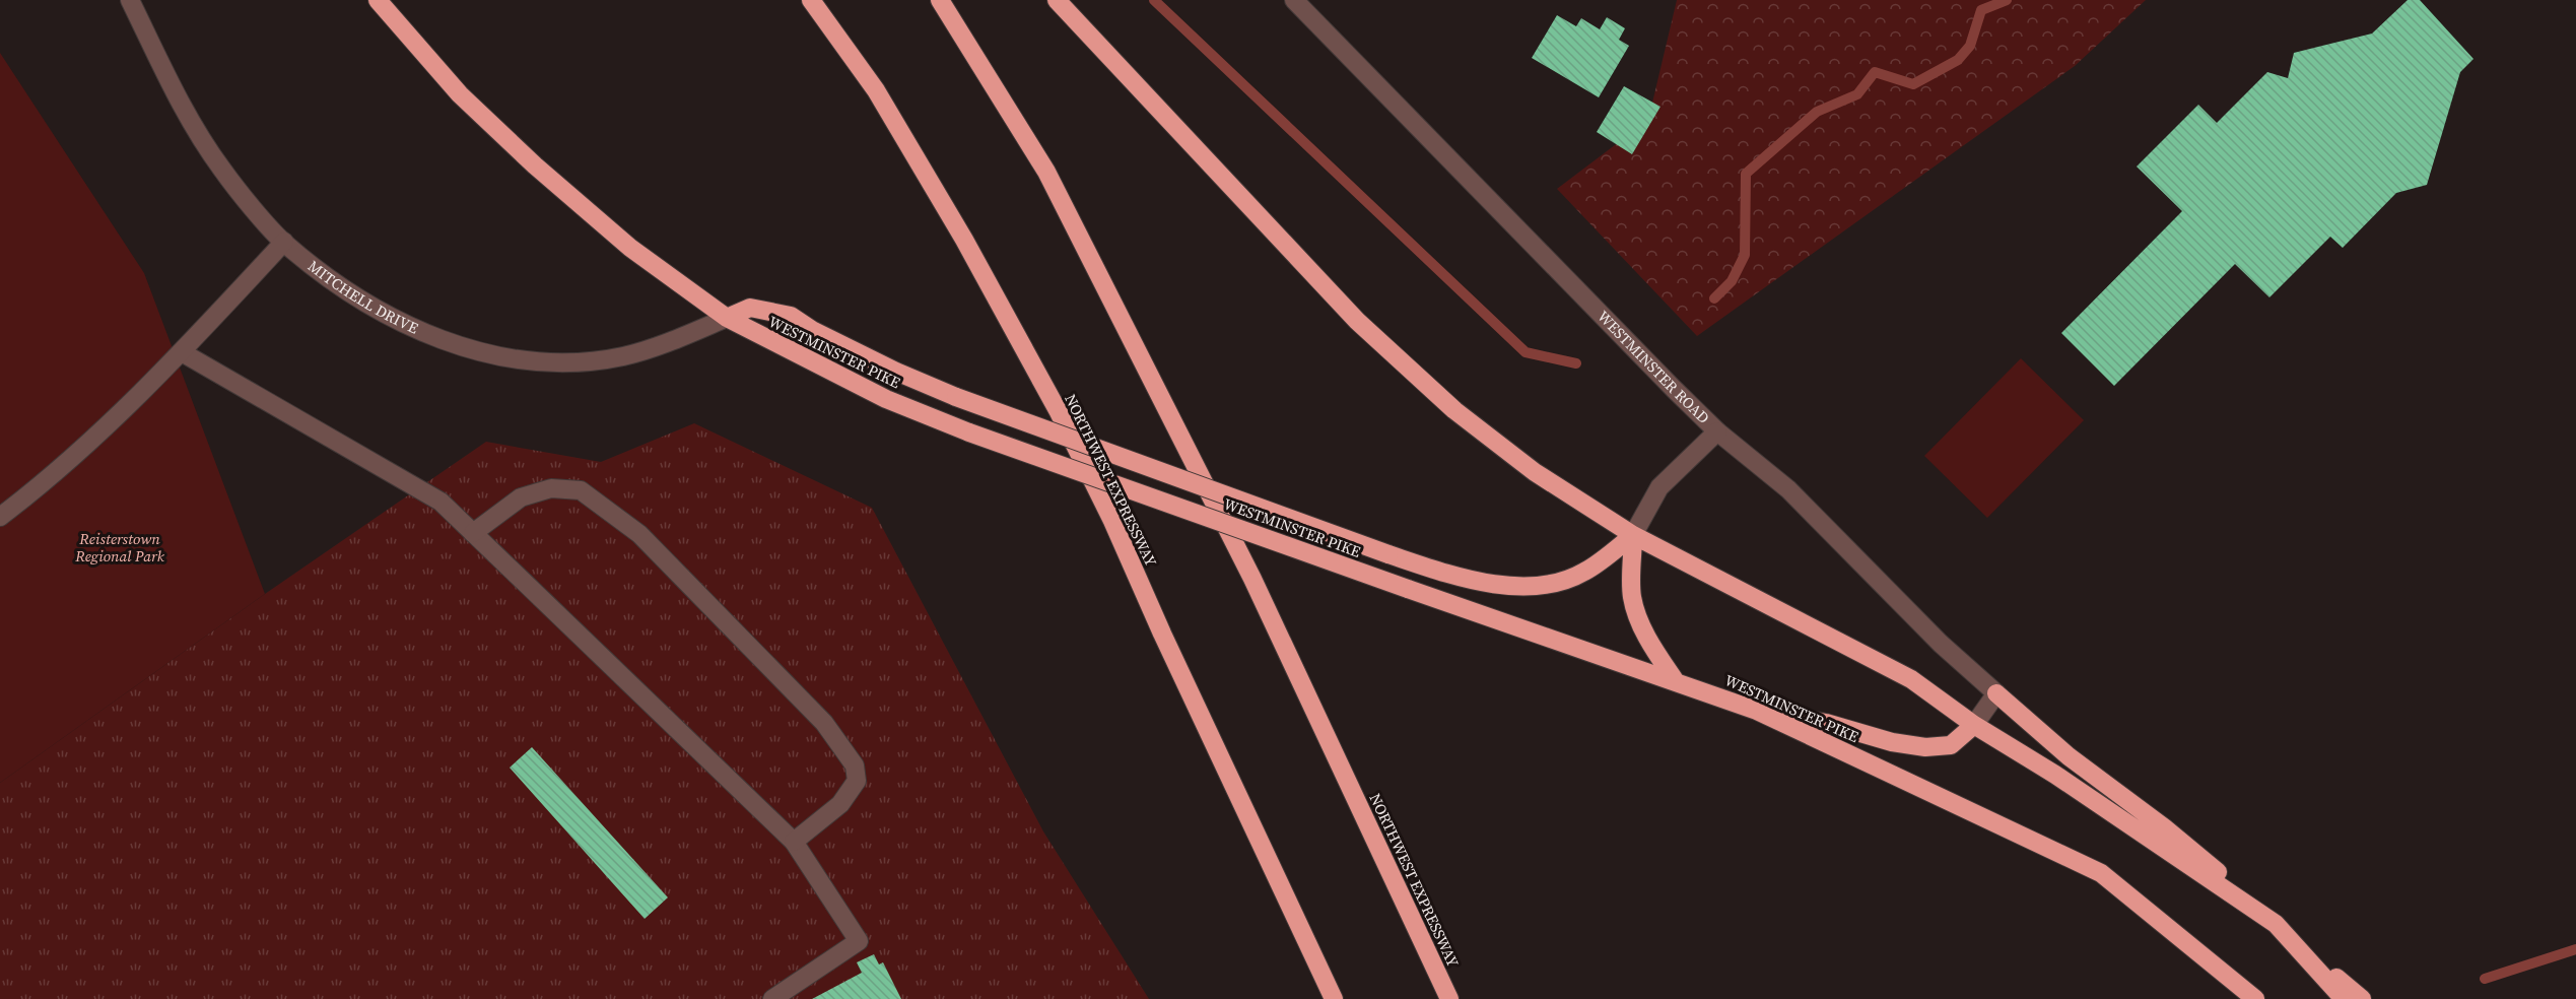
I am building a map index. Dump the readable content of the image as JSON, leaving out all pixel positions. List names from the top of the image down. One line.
{"streets":{"highway":["WESTMINSTER PIKE","NORTHWEST EXPRESSWAY"],"street":["MITCHELL DRIVE","WESTMINSTER ROAD"]},"crossings":[["MITCHELL DRIVE","WESTMINSTER PIKE"]],"parks":["Reisterstown Regional Park"]}
